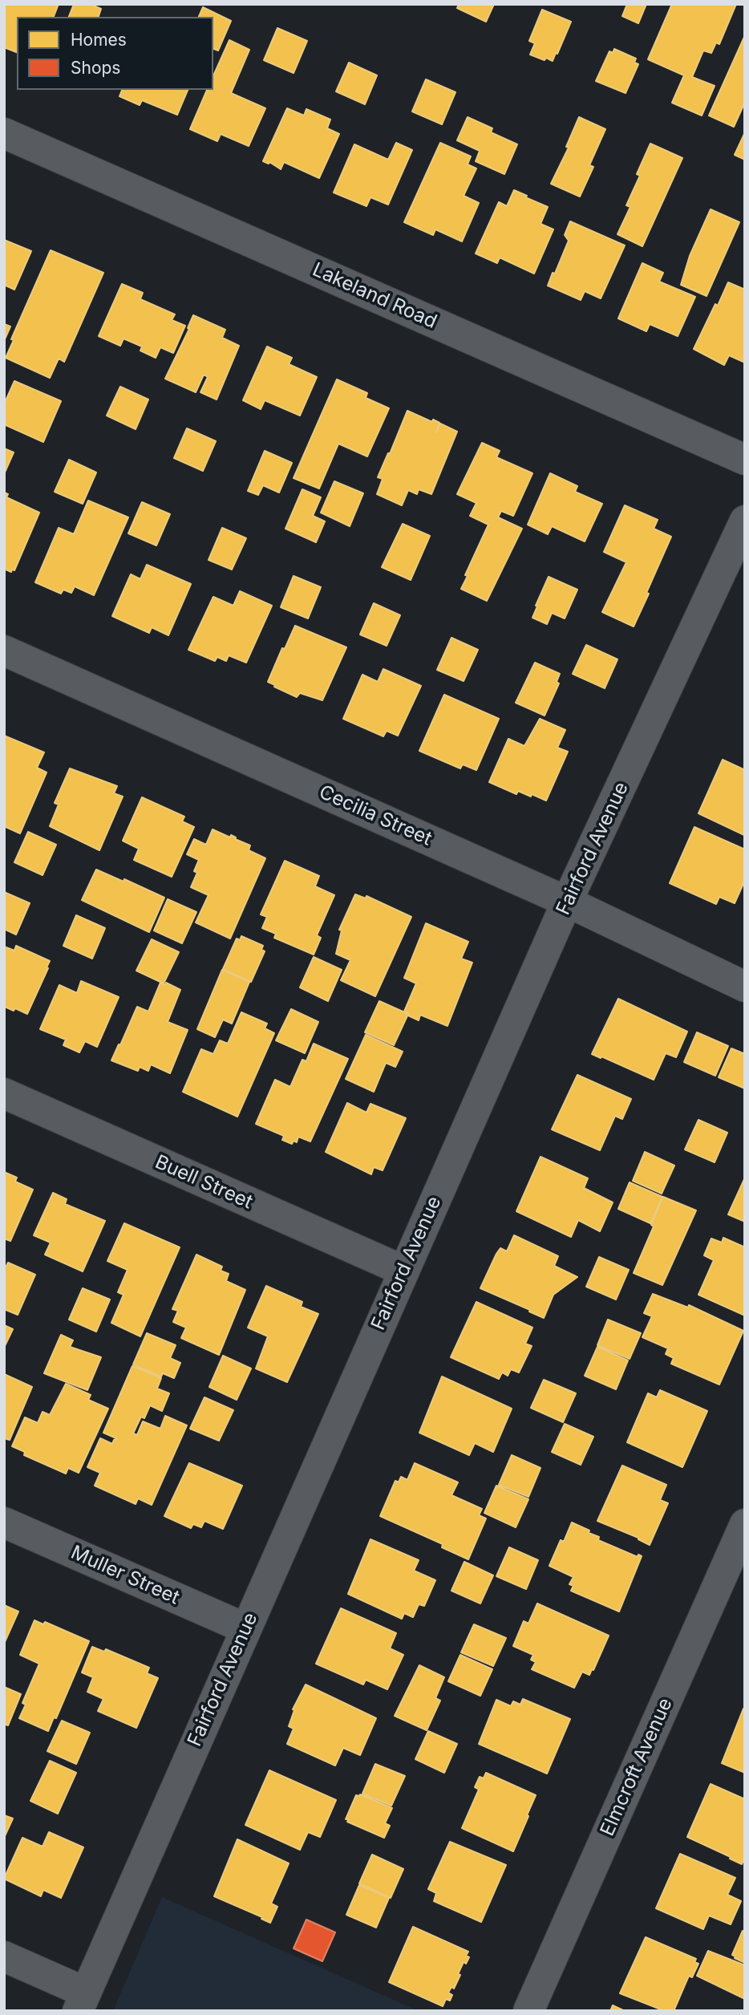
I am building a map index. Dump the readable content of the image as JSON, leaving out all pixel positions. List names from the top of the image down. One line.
{"streets":{"street":["Lakeland Road","Cecilia Street","Fairford Avenue","Buell Street","Muller Street","Elmcroft Avenue"]},"crossings":[["Cecilia Street","Fairford Avenue"],["Fairford Avenue","Buell Street"],["Fairford Avenue","Muller Street"]],"legend":["Homes","Shops"]}
